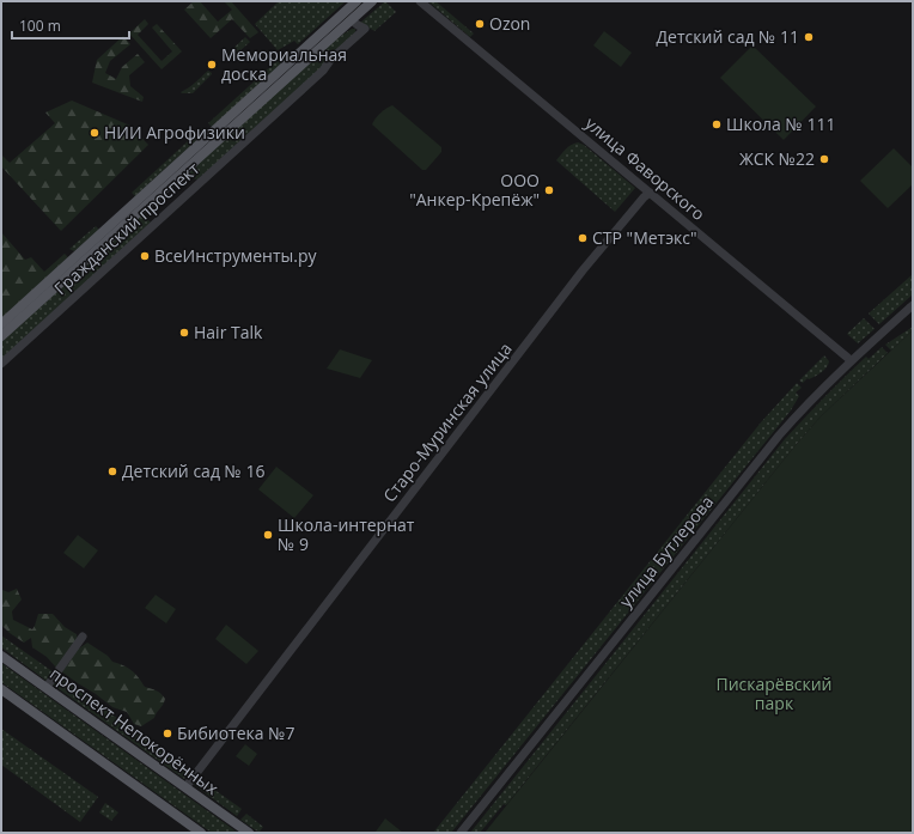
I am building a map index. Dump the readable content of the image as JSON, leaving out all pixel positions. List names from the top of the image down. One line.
{"streets":{"main road":["Гражданский проспект","проспект Непокорённых"],"street":["улица Фаворского","Старо-Муринская улица","улица Бутлерова"]},"crossings":[["улица Фаворского","Старо-Муринская улица"],["улица Фаворского","улица Бутлерова"],["Старо-Муринская улица","проспект Непокорённых"]],"parks":["Пискарёвский парк"],"places":["Ozon","Детский сад № 11","Мемориальная доска","Школа № 111","НИИ Агрофизики","ЖСК №22","ООО \"Анкер-Крепёж\"","СТР \"Метэкс\"","ВсеИнструменты.ру","Hair Talk","Детский сад № 16","Школа-интернат № 9","Бибиотека №7"],"scale_bar":"100 m"}
